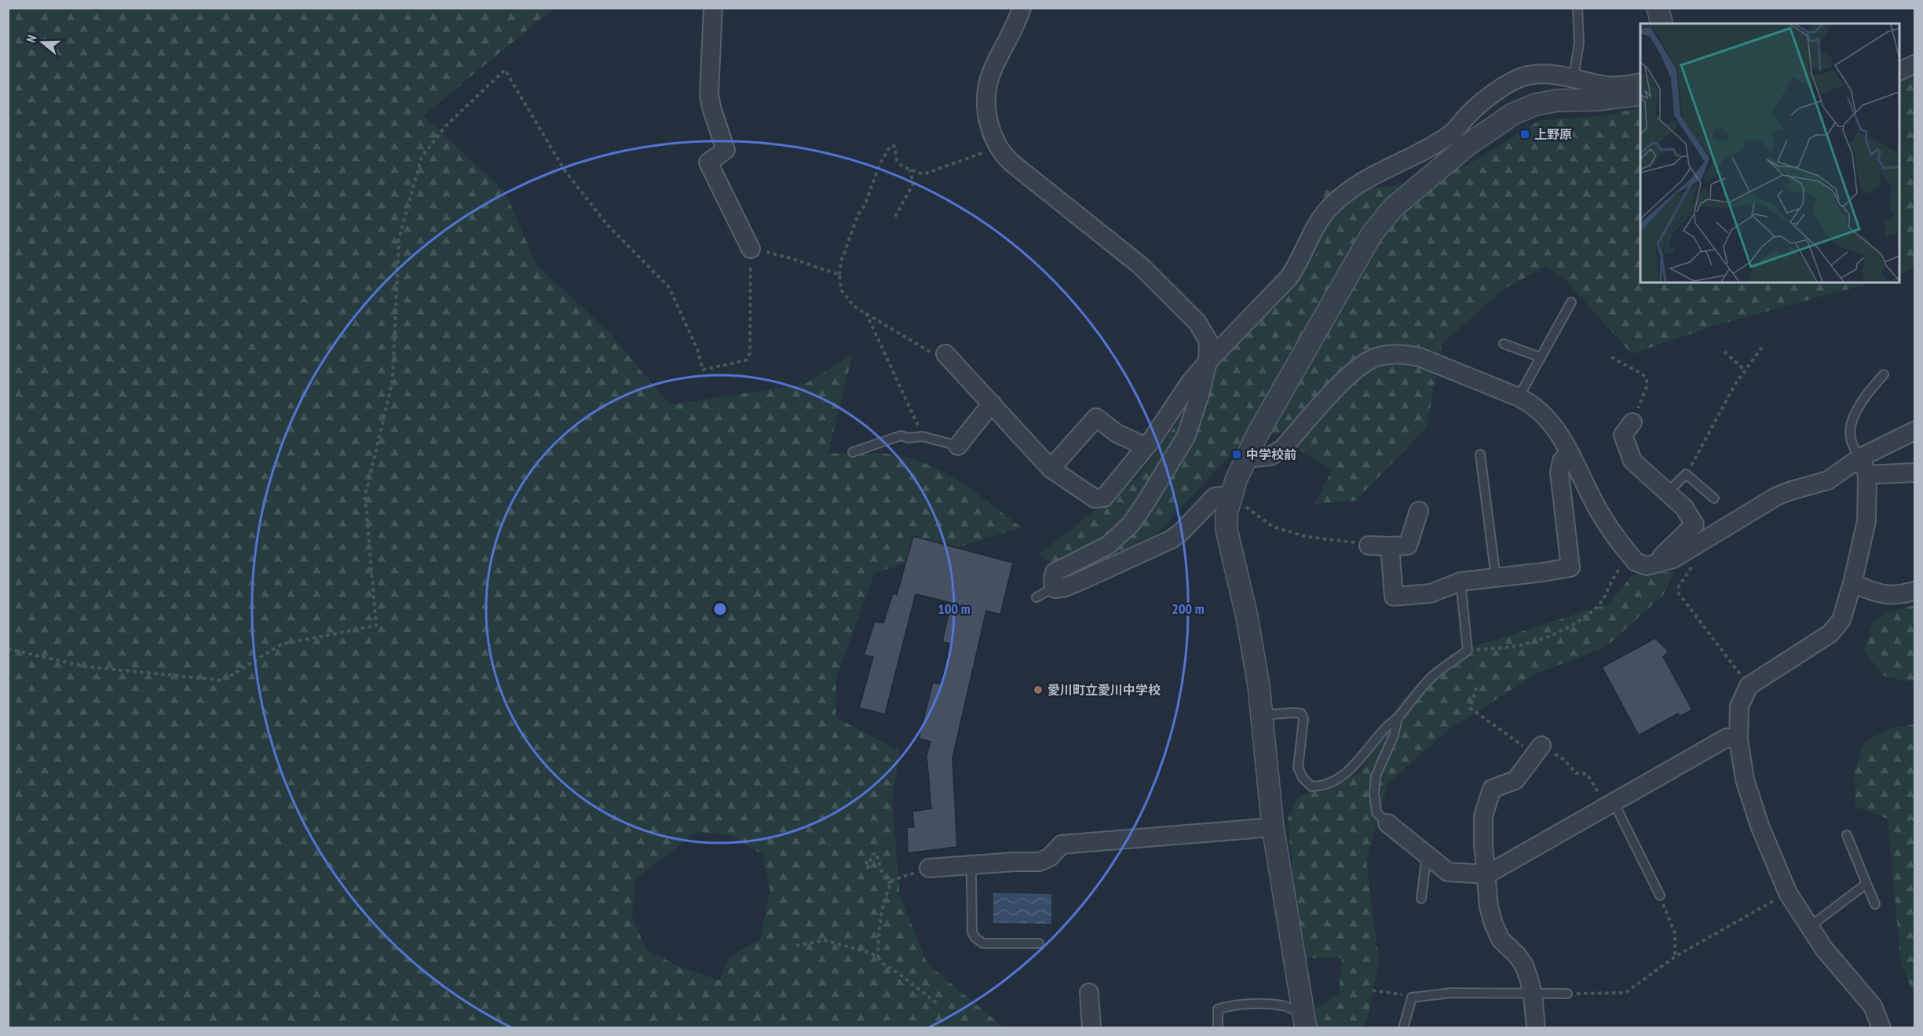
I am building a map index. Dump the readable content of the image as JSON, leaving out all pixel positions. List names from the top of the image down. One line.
{"places":{"transit":["上野原","中学校前"],"other":["愛川町立愛川中学校"]},"north":"left","rings":["100 m","200 m"]}
